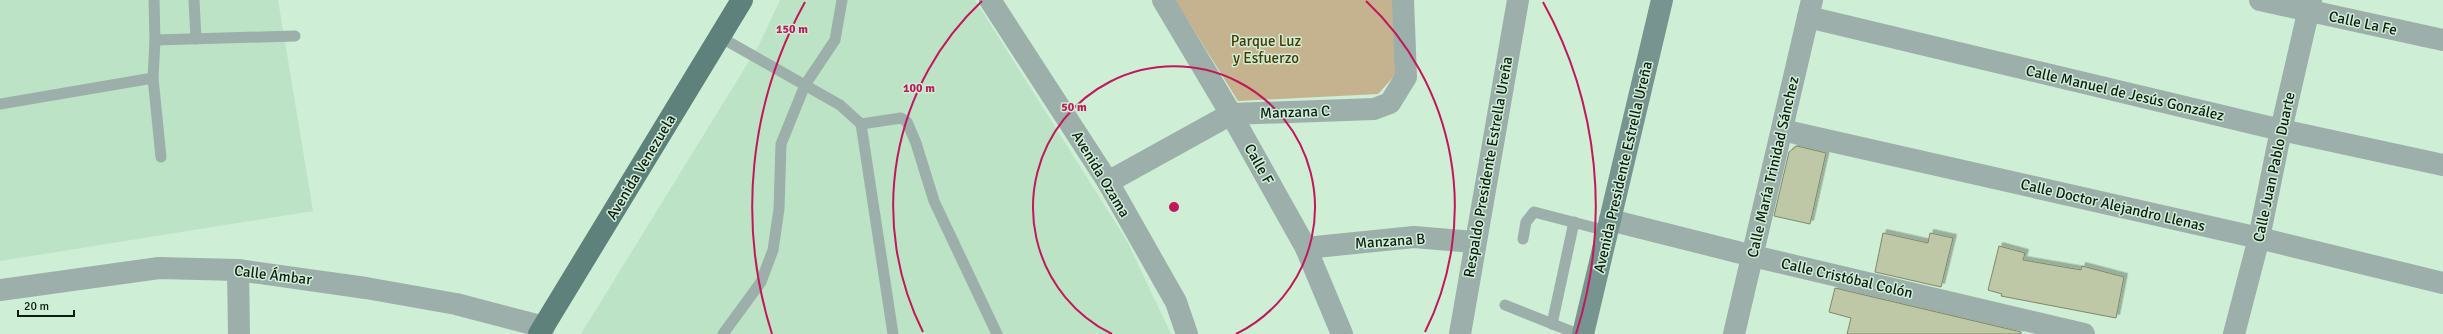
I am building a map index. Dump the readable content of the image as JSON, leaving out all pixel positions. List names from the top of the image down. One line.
{"streets":{"main road":["Avenida Venezuela","Avenida Presidente Estrella Ureña"],"street":["Calle La Fe","Calle Manuel de Jesús González","Manzana C","Calle F","Respaldo Presidente Estrella Ureña","Calle María Trinidad Sánchez","Calle Juan Pablo Duarte","Avenida Ozama","Calle Doctor Alejandro Llenas","Manzana B","Calle Ámbar","Calle Cristóbal Colón"]},"crossings":[["Calle La Fe","Calle Juan Pablo Duarte"],["Calle Manuel de Jesús González","Calle María Trinidad Sánchez"],["Calle Manuel de Jesús González","Calle Juan Pablo Duarte"],["Manzana C","Calle F"],["Manzana C","Avenida Ozama"],["Calle F","Manzana B"],["Avenida Venezuela","Calle Ámbar"],["Respaldo Presidente Estrella Ureña","Manzana B"],["Avenida Presidente Estrella Ureña","Calle Cristóbal Colón"],["Calle María Trinidad Sánchez","Calle Doctor Alejandro Llenas"],["Calle María Trinidad Sánchez","Calle Cristóbal Colón"],["Calle Juan Pablo Duarte","Calle Doctor Alejandro Llenas"]],"parks":["Parque Luz y Esfuerzo"],"scale_bar":"20 m","rings":["150 m","100 m","50 m"]}
